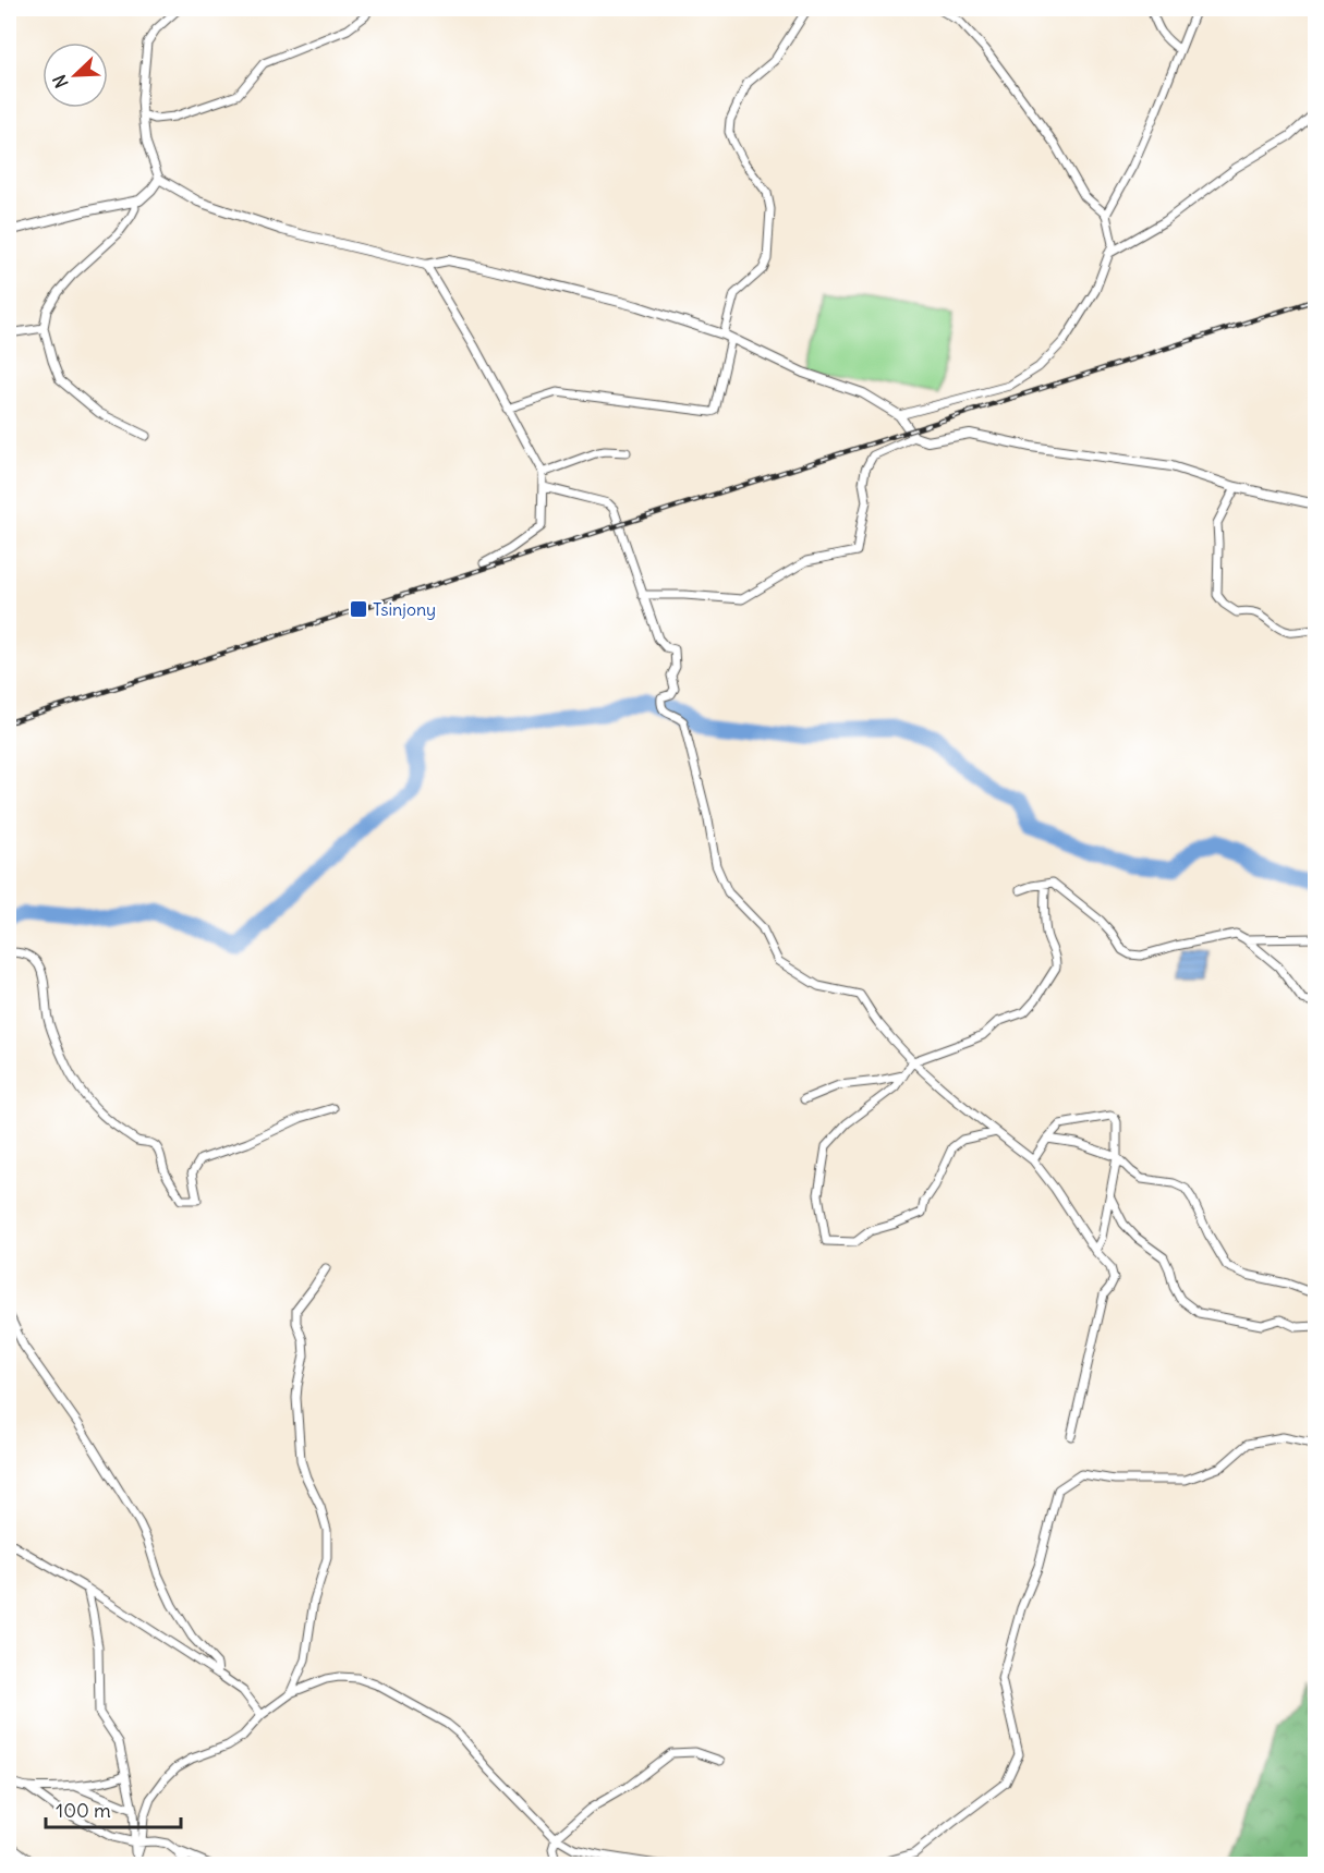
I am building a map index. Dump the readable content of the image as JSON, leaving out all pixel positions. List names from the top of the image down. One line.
{"places":{"transit":["Tsinjony"]},"scale_bar":"100 m","north":"bottom left"}
